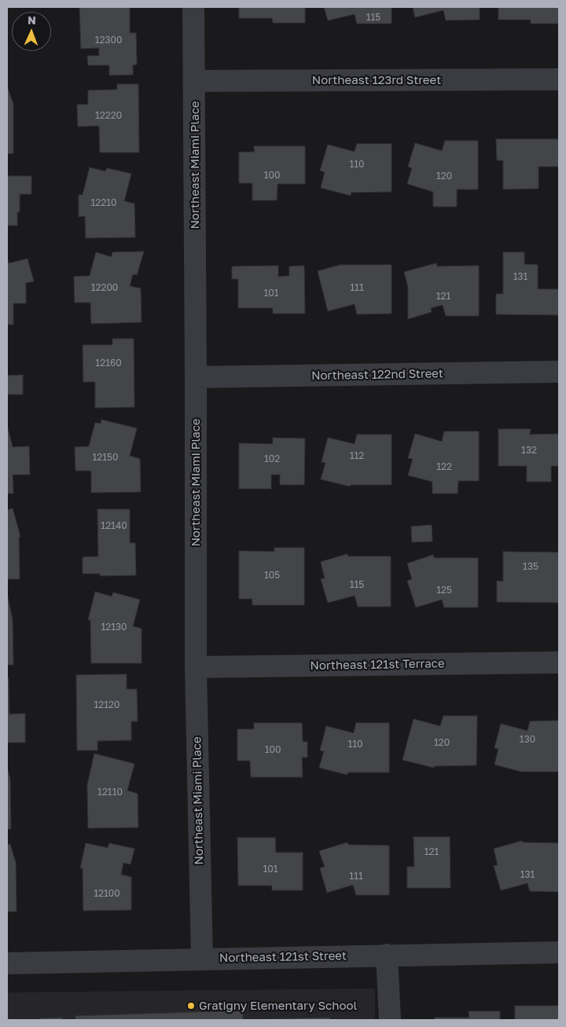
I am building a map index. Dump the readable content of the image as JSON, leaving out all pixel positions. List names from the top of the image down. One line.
{"streets":{"street":["Northeast 123rd Street","Northeast Miami Place","Northeast 122nd Street","Northeast 121st Terrace","Northeast 121st Street"]},"crossings":[["Northeast 123rd Street","Northeast Miami Place"],["Northeast Miami Place","Northeast 122nd Street"],["Northeast Miami Place","Northeast 121st Terrace"],["Northeast Miami Place","Northeast 121st Street"]],"places":["Gratigny Elementary School"],"house_numbers":["115","12300","12220","110","100","120","12210","131","12200","111","101","121","12160","132","112","12150","102","122","12140","135","105","115","125","12130","12120","130","120","110","100","12110","121","101","131","111","12100"],"north":"top"}
